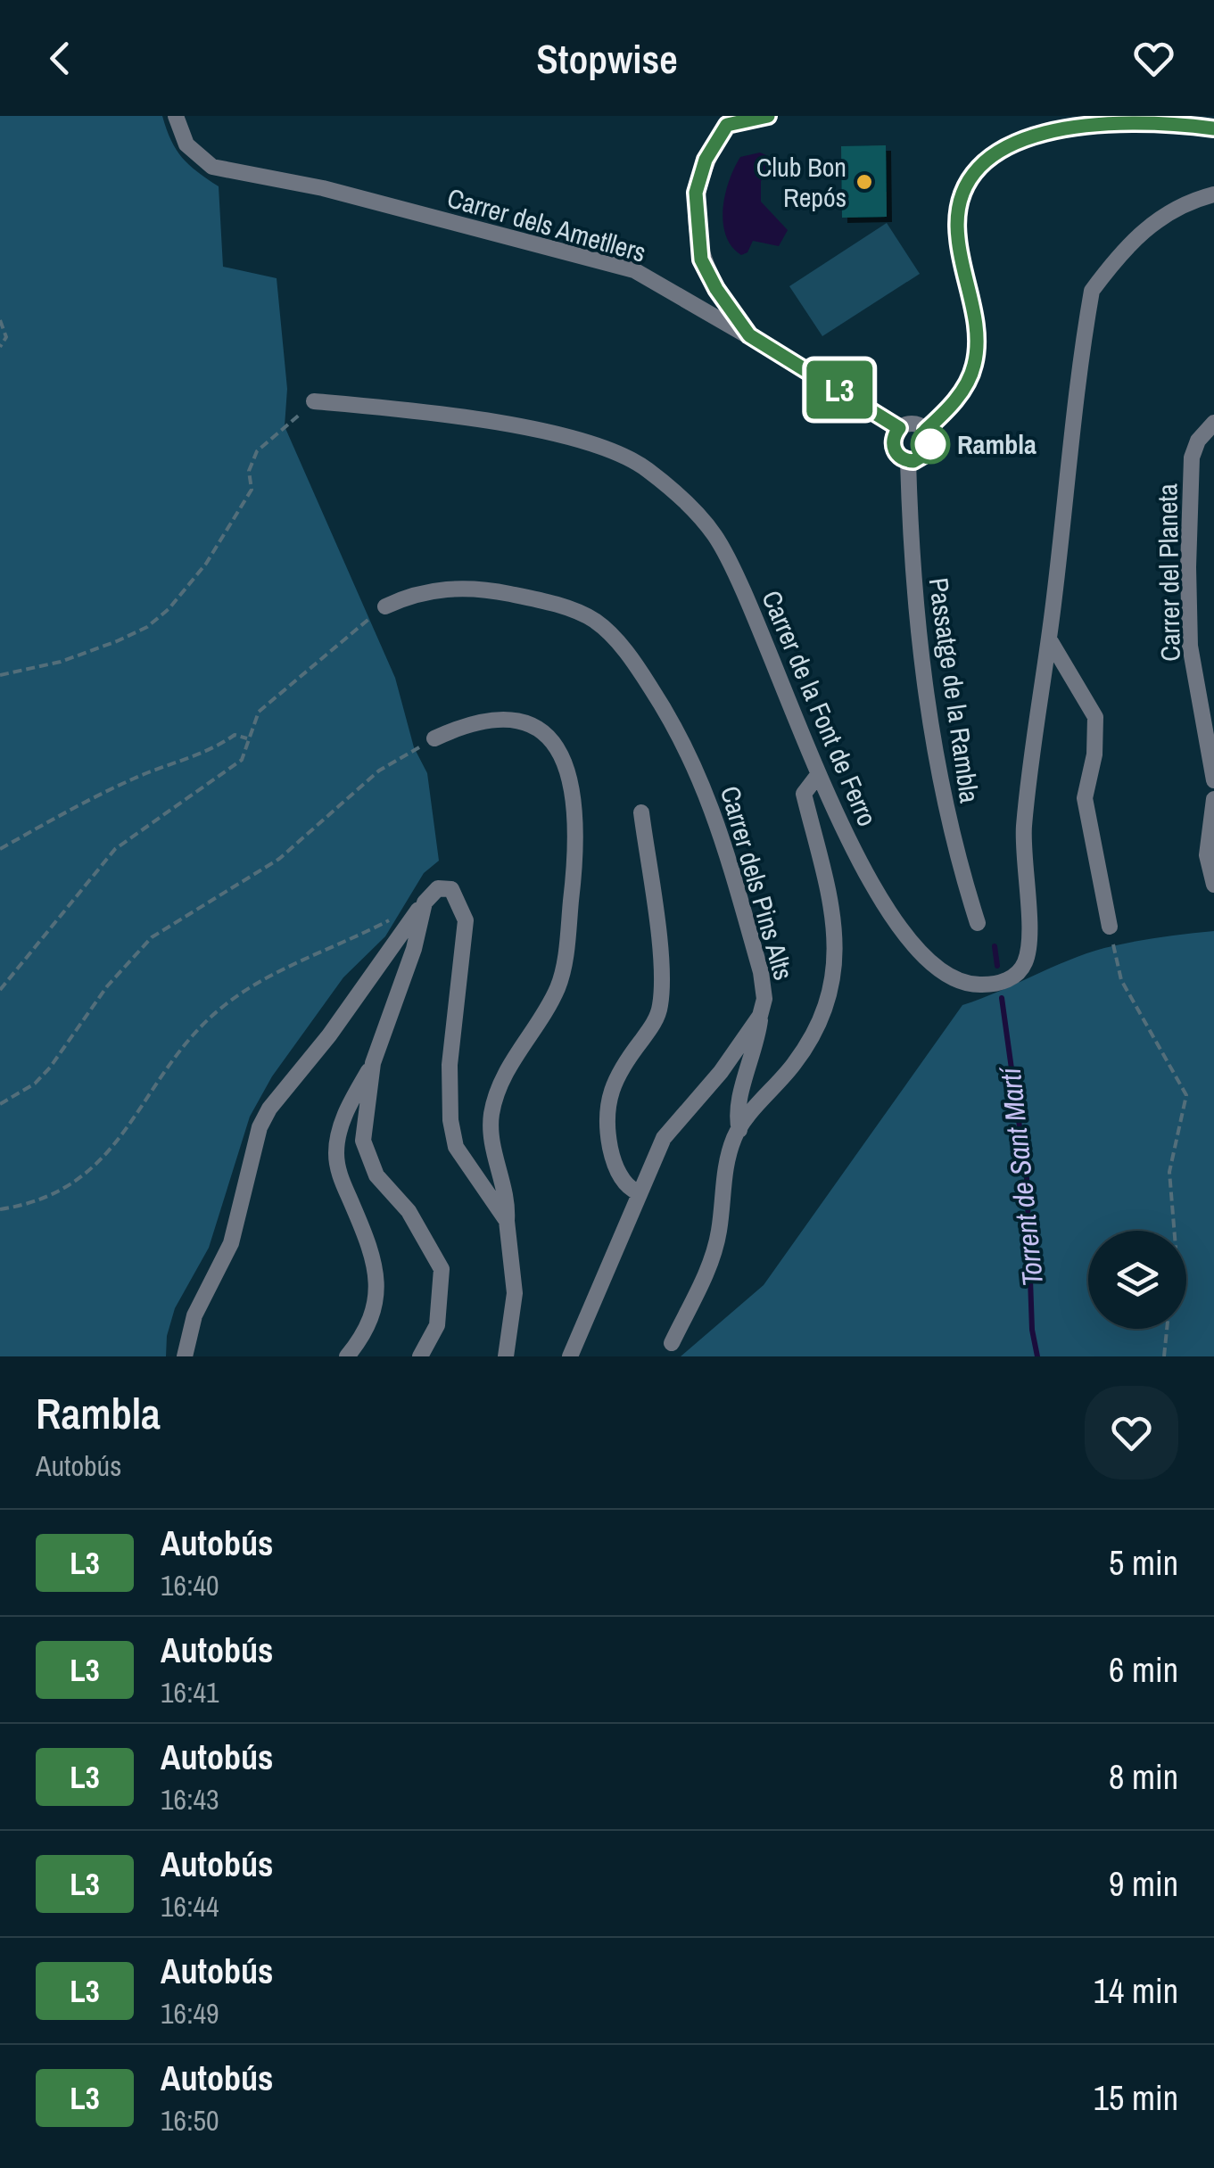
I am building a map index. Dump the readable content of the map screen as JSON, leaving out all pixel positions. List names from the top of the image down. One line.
{"streets":{"street":["Carrer dels Ametllers","Carrer del Planeta","Passatge de la Rambla","Carrer de la Font de Ferro","Carrer dels Pins Alts"]},"crossings":[["Carrer dels Ametllers","Passatge de la Rambla"]],"water":["Torrent de Sant Martí"],"places":["Club Bon Repós","Rambla"],"lines":["bus line L3"],"page":{"header":"Stopwise","on_map":"L3","heading":["Rambla","Autobús"],"list":[{"mark":"L3","name":"Autobús","note":"16:40","value":"5 min"},{"mark":"L3","name":"Autobús","note":"16:41","value":"6 min"},{"mark":"L3","name":"Autobús","note":"16:43","value":"8 min"},{"mark":"L3","name":"Autobús","note":"16:44","value":"9 min"},{"mark":"L3","name":"Autobús","note":"16:49","value":"14 min"},{"mark":"L3","name":"Autobús","note":"16:50","value":"15 min"}]}}
